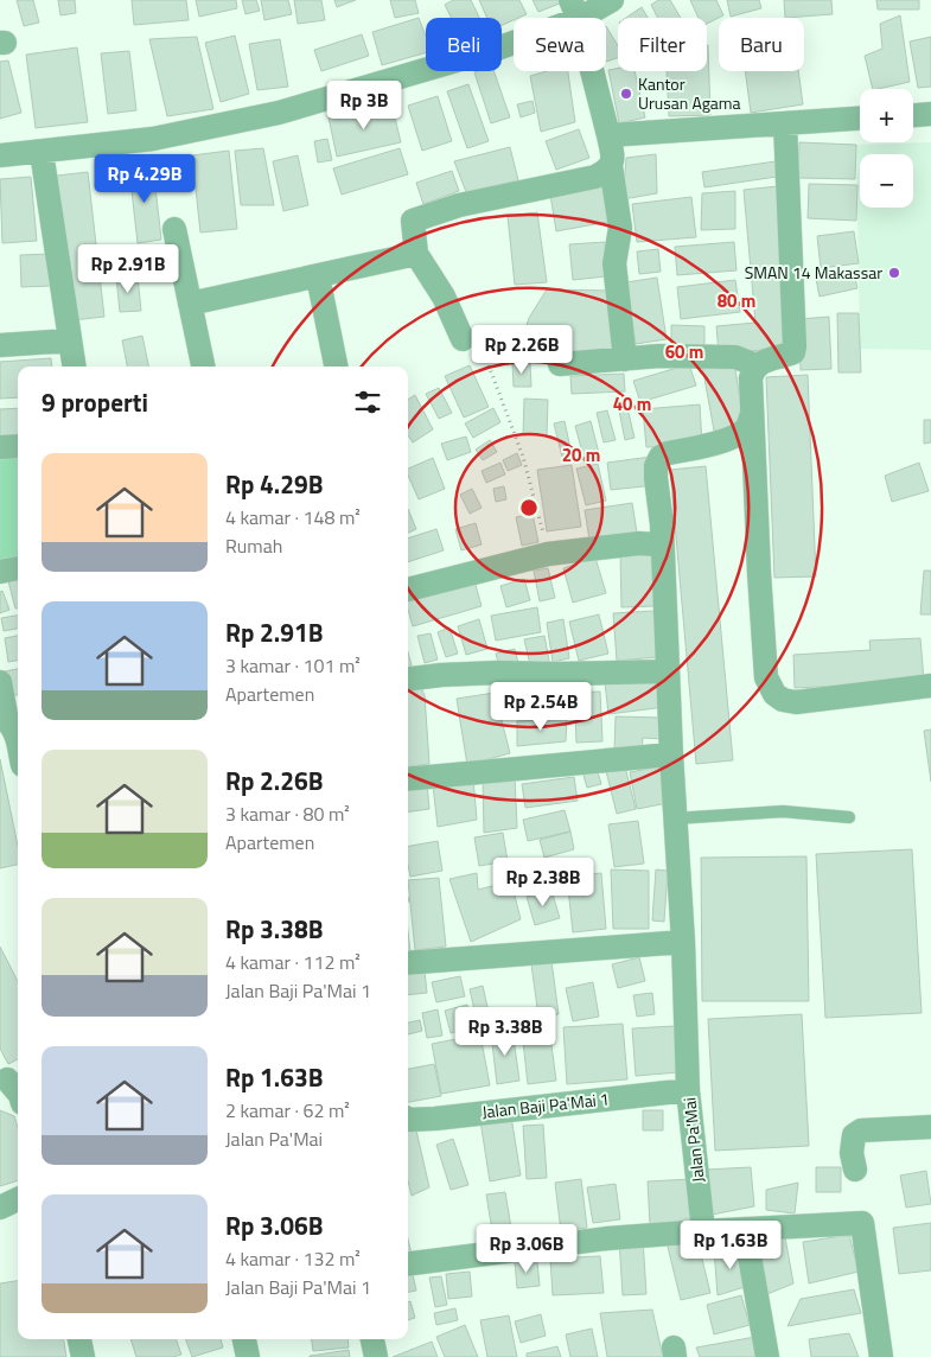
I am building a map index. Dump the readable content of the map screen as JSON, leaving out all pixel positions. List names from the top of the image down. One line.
{"streets":{"street":["Jalan Baji Pa'Mai 1","Jalan Pa'Mai"]},"crossings":[["Jalan Baji Pa'Mai 1","Jalan Pa'Mai"]],"places":["Kantor Urusan Agama","SMAN 14 Makassar"],"page":{"chip":["Beli","Sewa","Filter","Baru"],"price":["Rp 3B","Rp 4.29B","Rp 2.91B","Rp 2.26B","Rp 2.54B","Rp 2.38B","Rp 3.38B","Rp 1.63B","Rp 3.06B"],"map_buttons":["+","−"],"heading":"9 properti","list":[{"name":"Rp 4.29B","note":"4 kamar · 148 m² · Rumah"},{"name":"Rp 2.91B","note":"3 kamar · 101 m² · Apartemen"},{"name":"Rp 2.26B","note":"3 kamar · 80 m² · Apartemen"},{"name":"Rp 3.38B","note":"4 kamar · 112 m² · Jalan Baji Pa'Mai 1"},{"name":"Rp 1.63B","note":"2 kamar · 62 m² · Jalan Pa'Mai"},{"name":"Rp 3.06B","note":"4 kamar · 132 m² · Jalan Baji Pa'Mai 1"}]},"rings":["80 m","60 m","40 m","20 m"]}
